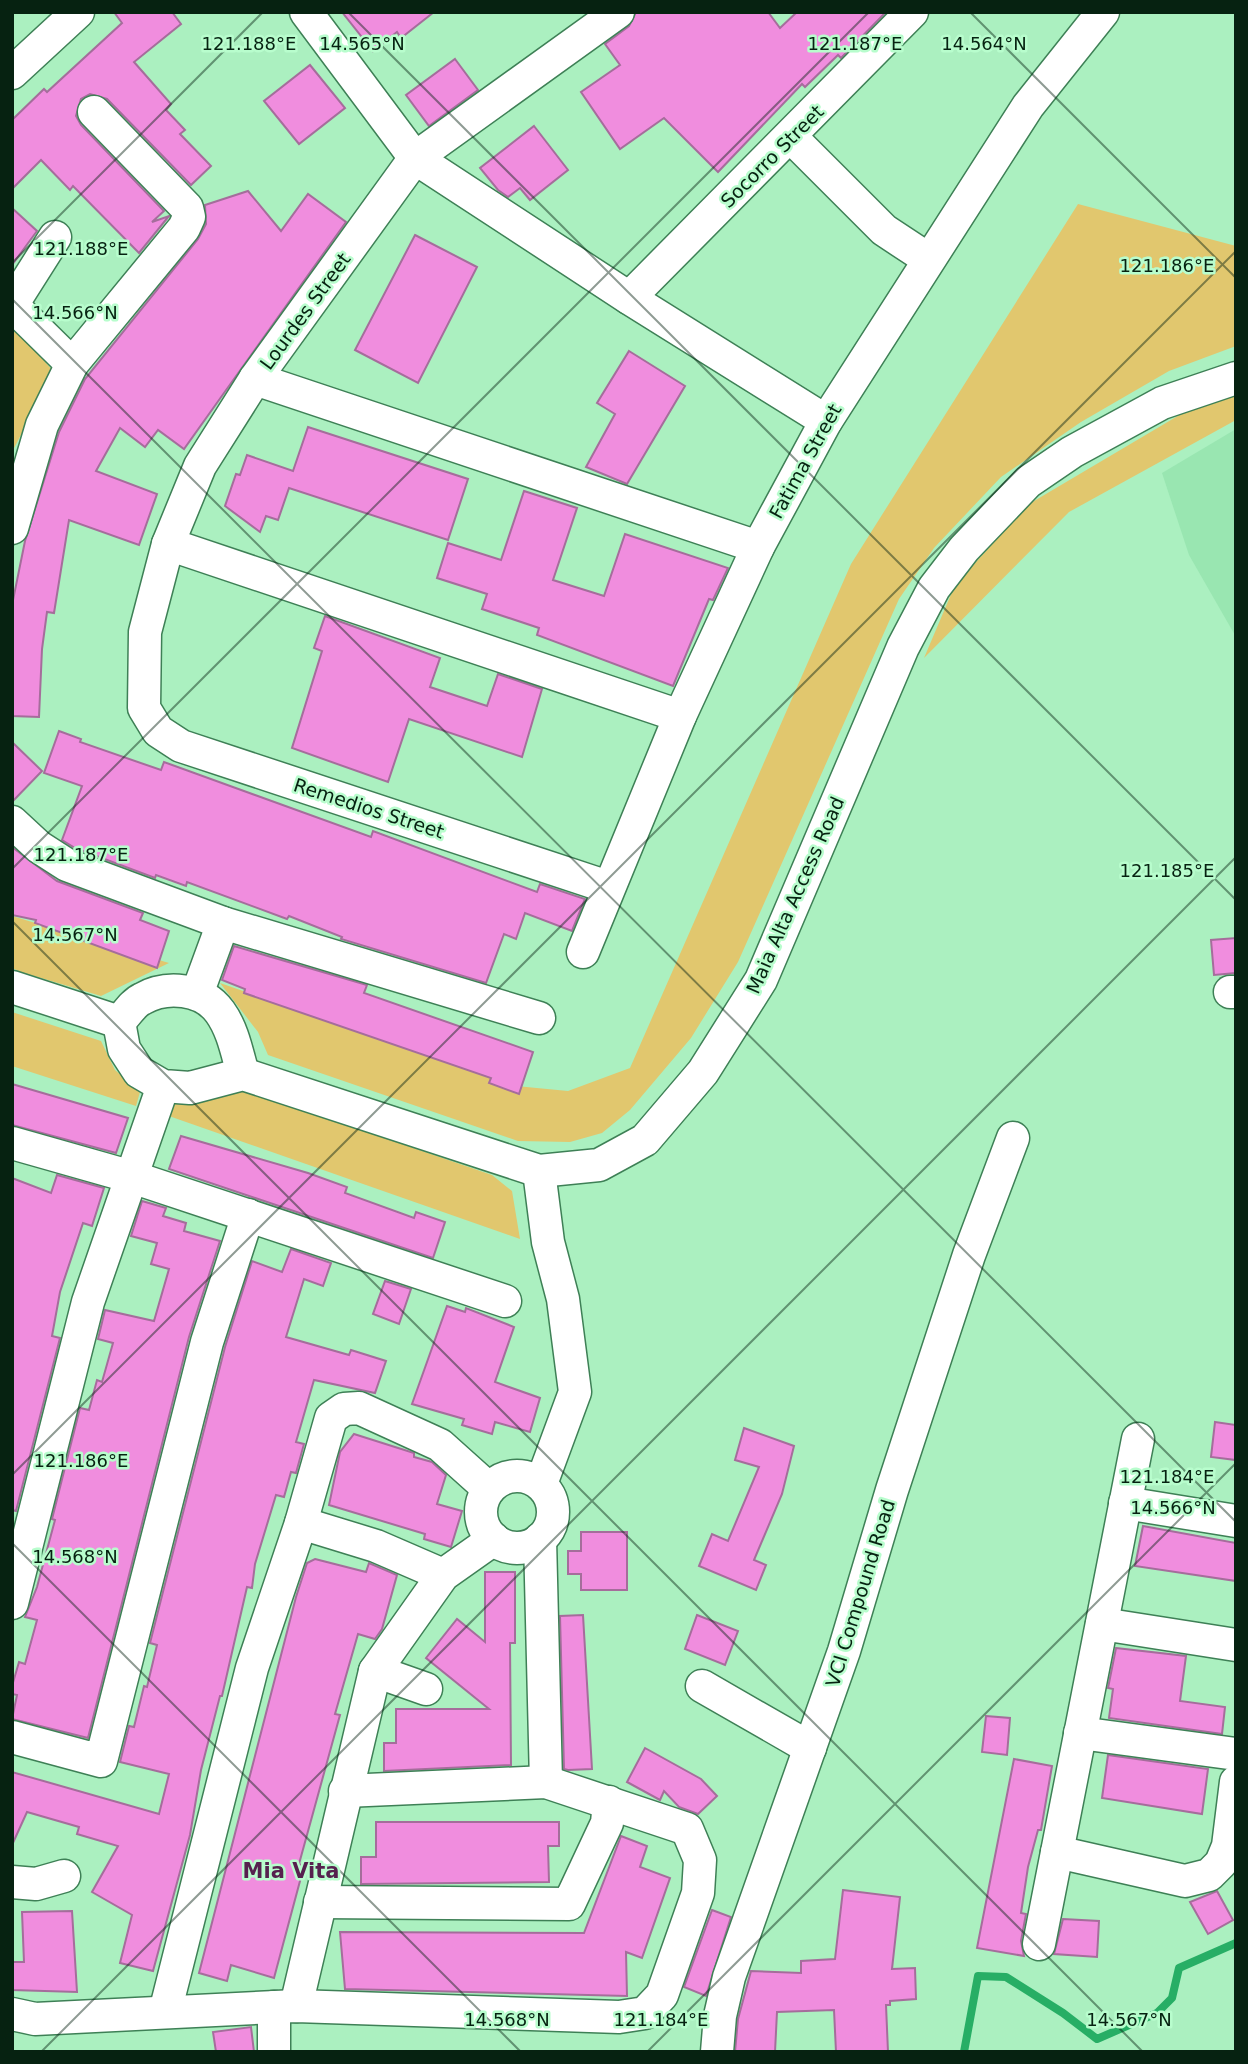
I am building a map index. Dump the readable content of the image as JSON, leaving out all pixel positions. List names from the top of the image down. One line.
{"streets":{"street":["Socorro Street","Lourdes Street","Fatima Street","Remedios Street","Maia Alta Access Road","VCI Compound Road"]},"crossings":[["Lourdes Street","Remedios Street"],["Fatima Street","Remedios Street"]],"districts":["Mia Vita"],"coordinates":["121.188°E","14.565°N","121.187°E","14.564°N","121.186°E","14.566°N","121.185°E","14.567°N","121.184°E","14.568°N"]}
